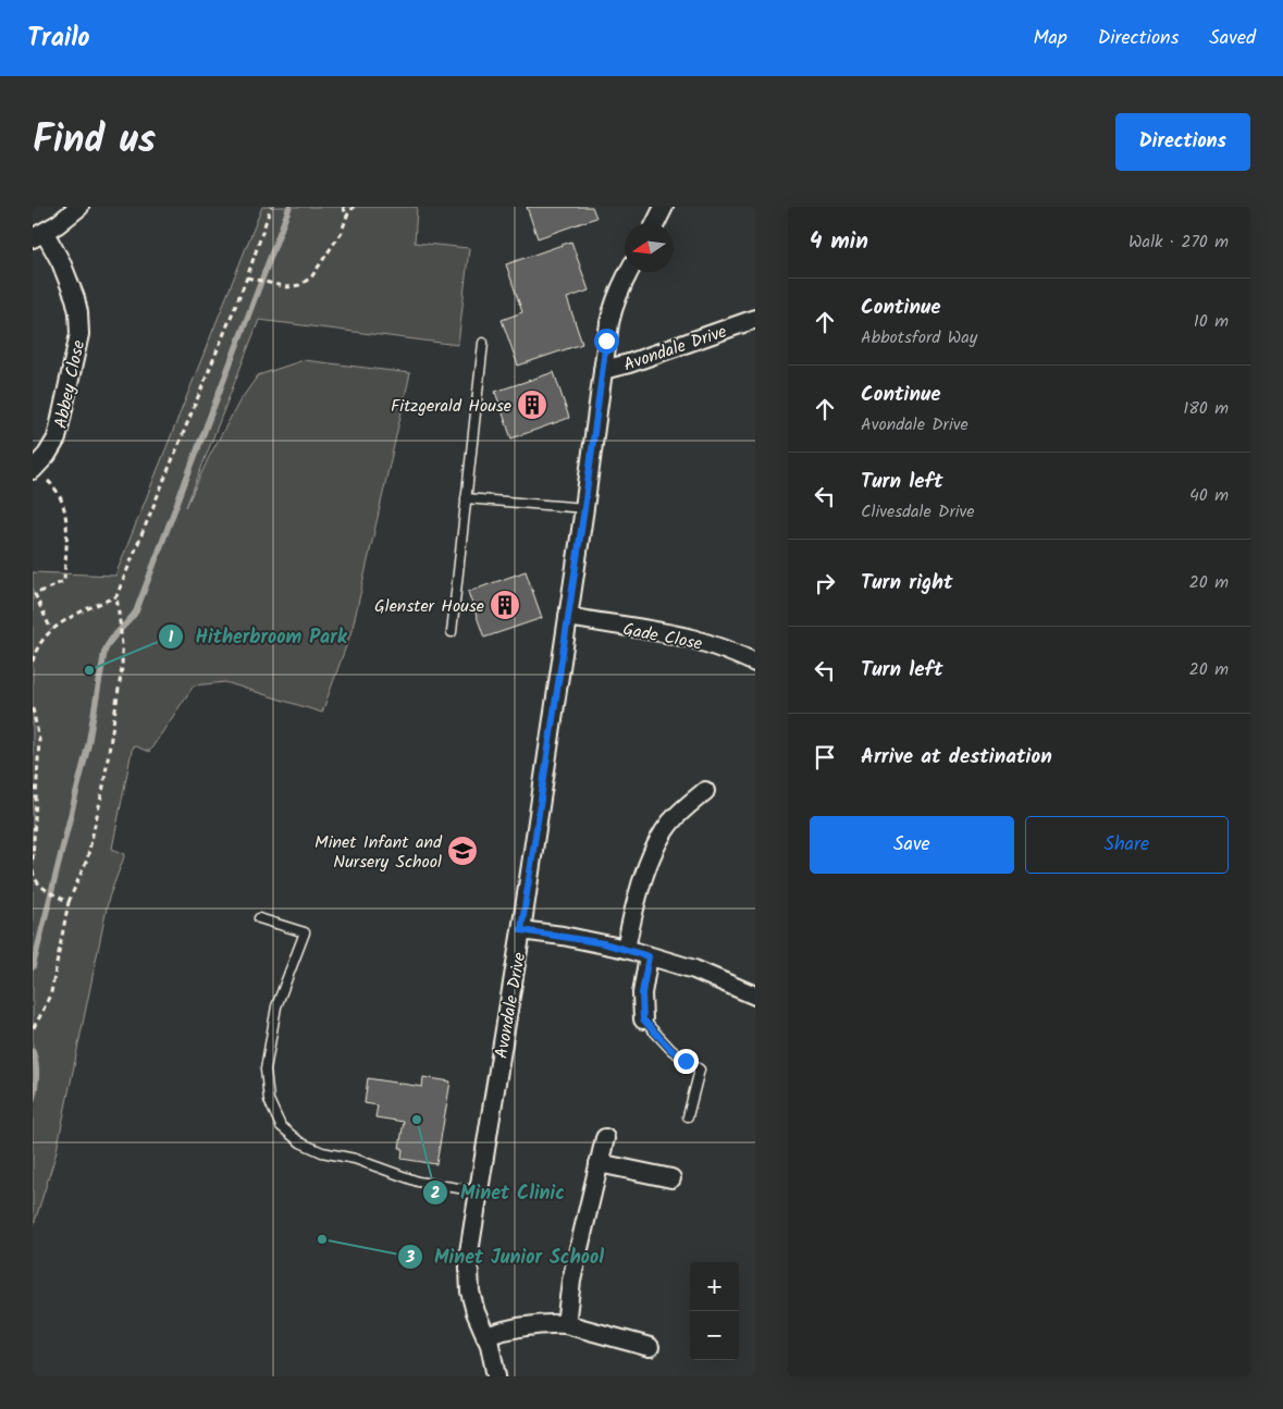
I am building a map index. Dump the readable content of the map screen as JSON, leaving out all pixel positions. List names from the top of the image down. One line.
{"streets":{"street":["Avondale Drive","Abbey Close","Gade Close"]},"crossings":[["Avondale Drive","Gade Close"]],"places":{"building":["Fitzgerald House","Glenster House"],"other":["Hitherbroom Park","Minet Clinic","Minet Junior School"],"school or university":["Minet Infant and Nursery School"]},"north":"left","page":{"header":"Trailo","nav":["Map","Directions","Saved"],"title":"Find us","buttons":["Directions",["Save","Share"]],"heading":["4 min","Walk · 270 m"],"list":[["Continue","Abbotsford Way","10 m"],["Continue","Avondale Drive","180 m"],["Turn left","Clivesdale Drive","40 m"],["Turn right","20 m"],["Turn left","20 m"],"Arrive at destination"],"map_buttons":["+","−"]}}
